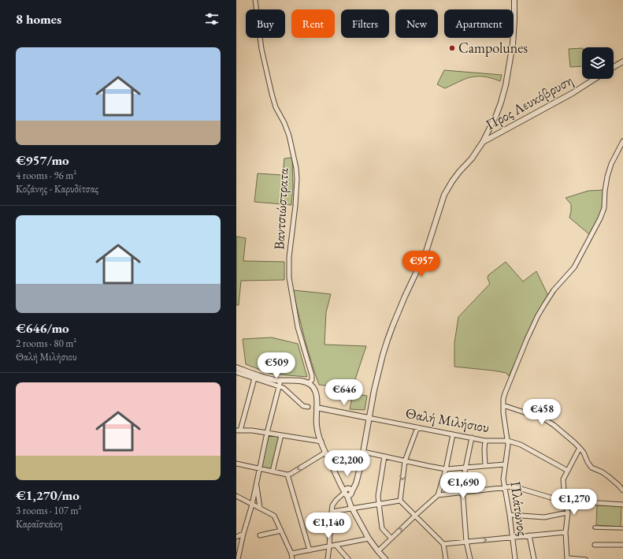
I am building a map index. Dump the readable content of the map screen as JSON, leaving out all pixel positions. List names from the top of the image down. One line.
{"streets":{"street":["Προς Λευκόβρυση","Βαντσιώστρατα","Θαλή Μιλήσιου","Πλάτωνος"]},"crossings":[["Θαλή Μιλήσιου","Πλάτωνος"]],"places":["Campolunes"],"page":{"heading":"8 homes","chip":["Buy","Rent","Filters","New","Apartment"],"list":[{"name":"€957/mo","note":"4 rooms · 96 m² · Κοζάνης - Καρυδίτσας"},{"name":"€646/mo","note":"2 rooms · 80 m² · Θαλή Μιλήσιου"},{"name":"€1,270/mo","note":"3 rooms · 107 m² · Καραϊσκάκη"}],"price":["€957","€509","€646","€458","€2,200","€1,690","€1,270","€1,140"]}}
